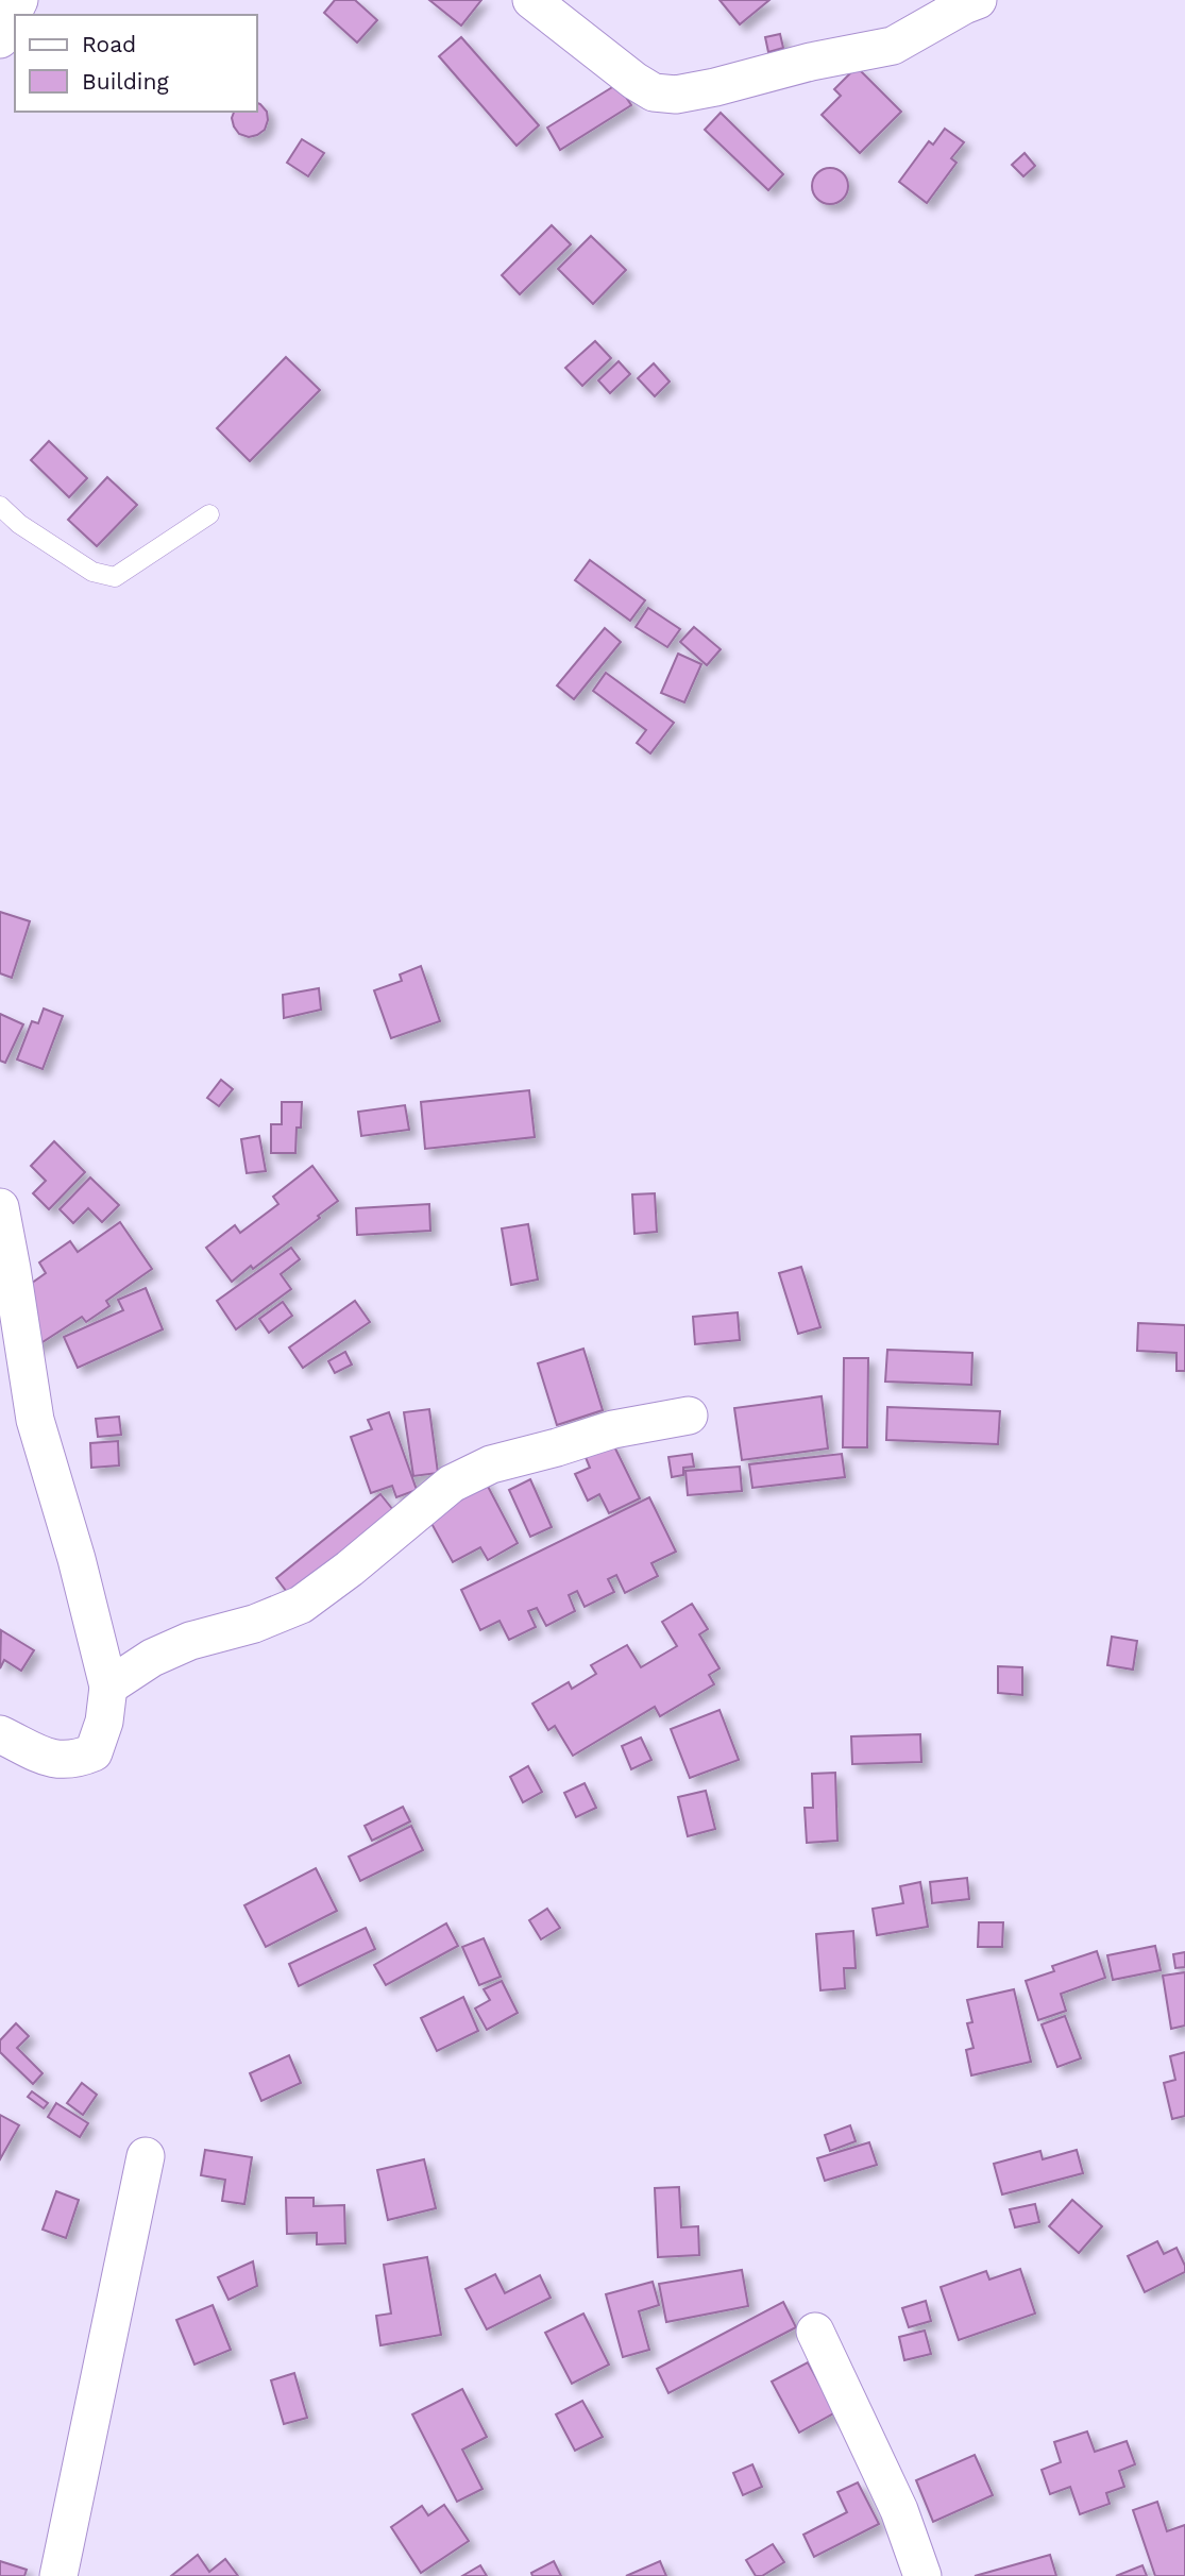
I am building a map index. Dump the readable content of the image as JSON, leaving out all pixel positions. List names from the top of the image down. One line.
{"legend":["Road","Building"]}
